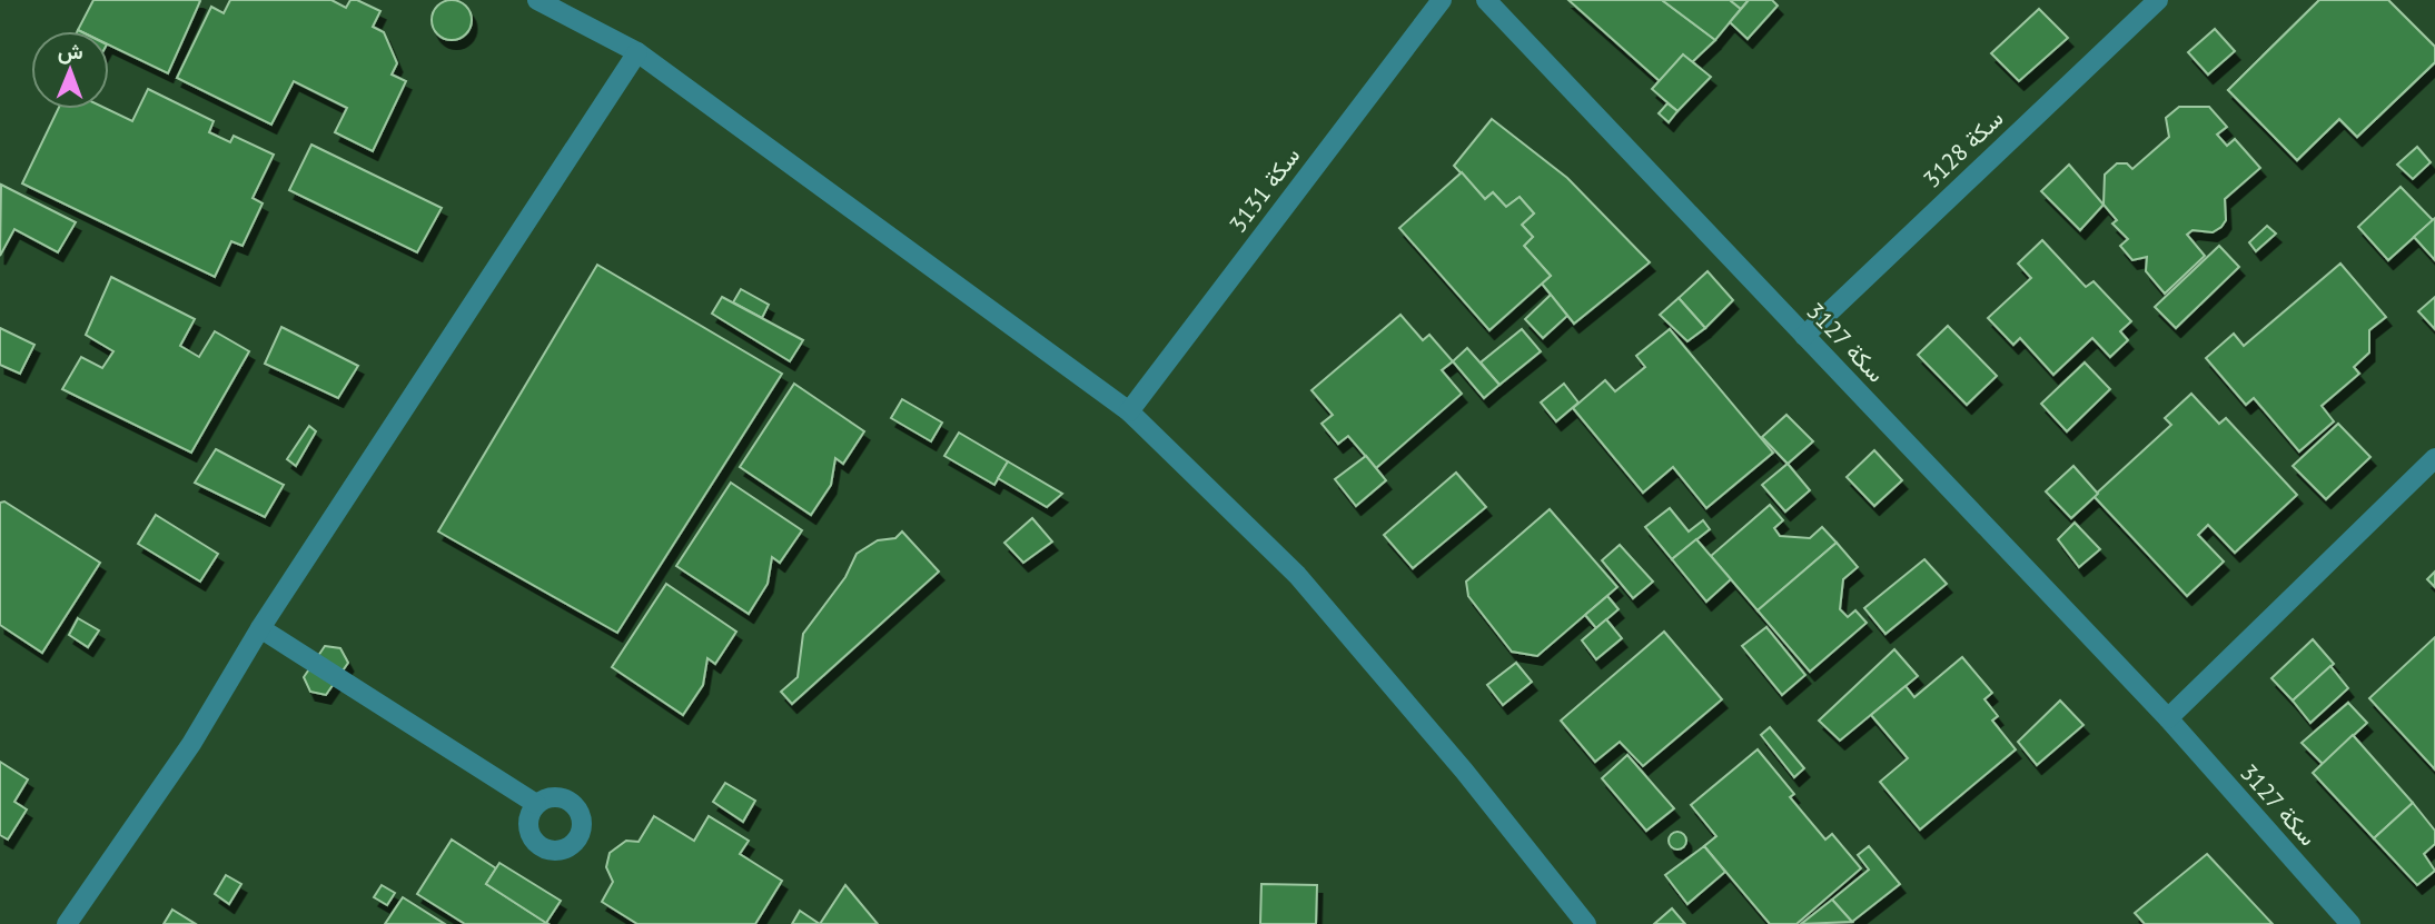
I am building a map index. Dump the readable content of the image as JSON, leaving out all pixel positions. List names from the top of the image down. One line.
{"streets":{"street":["سكة 3128","سكة 3131","سكة 3127"]},"crossings":[["سكة 3128","سكة 3127"]],"north":"top"}
